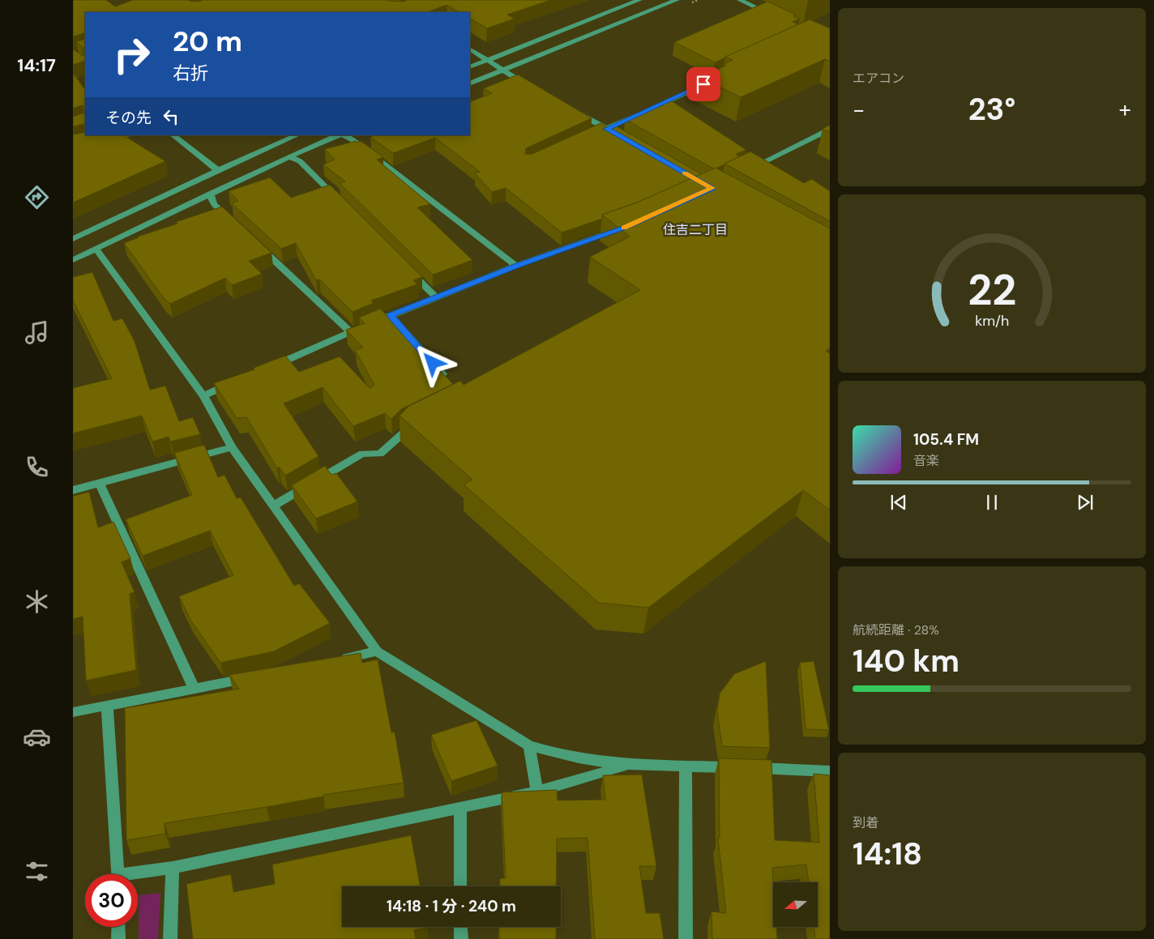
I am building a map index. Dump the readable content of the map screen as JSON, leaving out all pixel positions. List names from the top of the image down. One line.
{"districts":["住吉二丁目"],"north":"left","page":{"tabs":"14:17","tile":["エアコン",["航続距離 · 28%","140 km"],["到着","14:18"]],"turn":["20 m","右折"],"heat":["−","23°","+"],"then":"その先","song":["105.4 FM","音楽"],"limit":"30","trip":"14:18 · 1 分 · 240 m","gauge":["22","km/h"]}}
